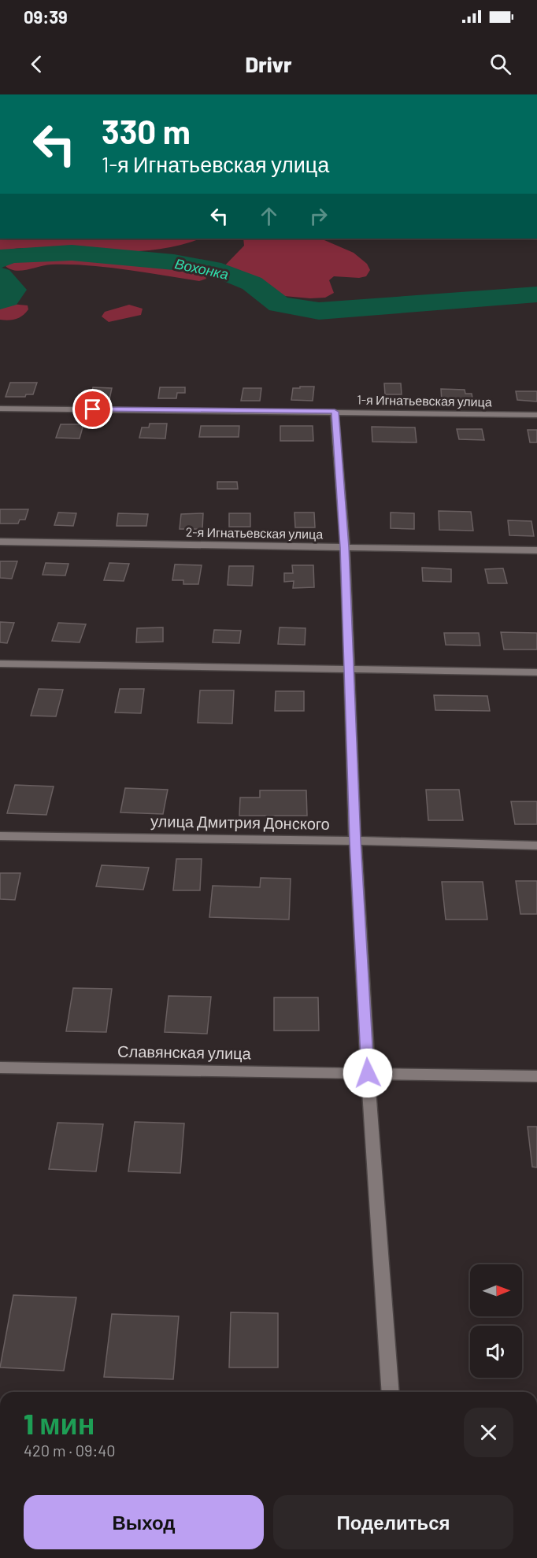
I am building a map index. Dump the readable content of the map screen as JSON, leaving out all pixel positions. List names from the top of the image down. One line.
{"streets":{"street":["1-я Игнатьевская улица","2-я Игнатьевская улица","улица Дмитрия Донского","Славянская улица"]},"water":["Вохонка"],"north":"right","page":{"status":"09:39","header":"Drivr","turn":["330 m","1-я Игнатьевская улица"],"heading":["1 мин","420 m · 09:40"],"buttons":["Выход","Поделиться"]}}
